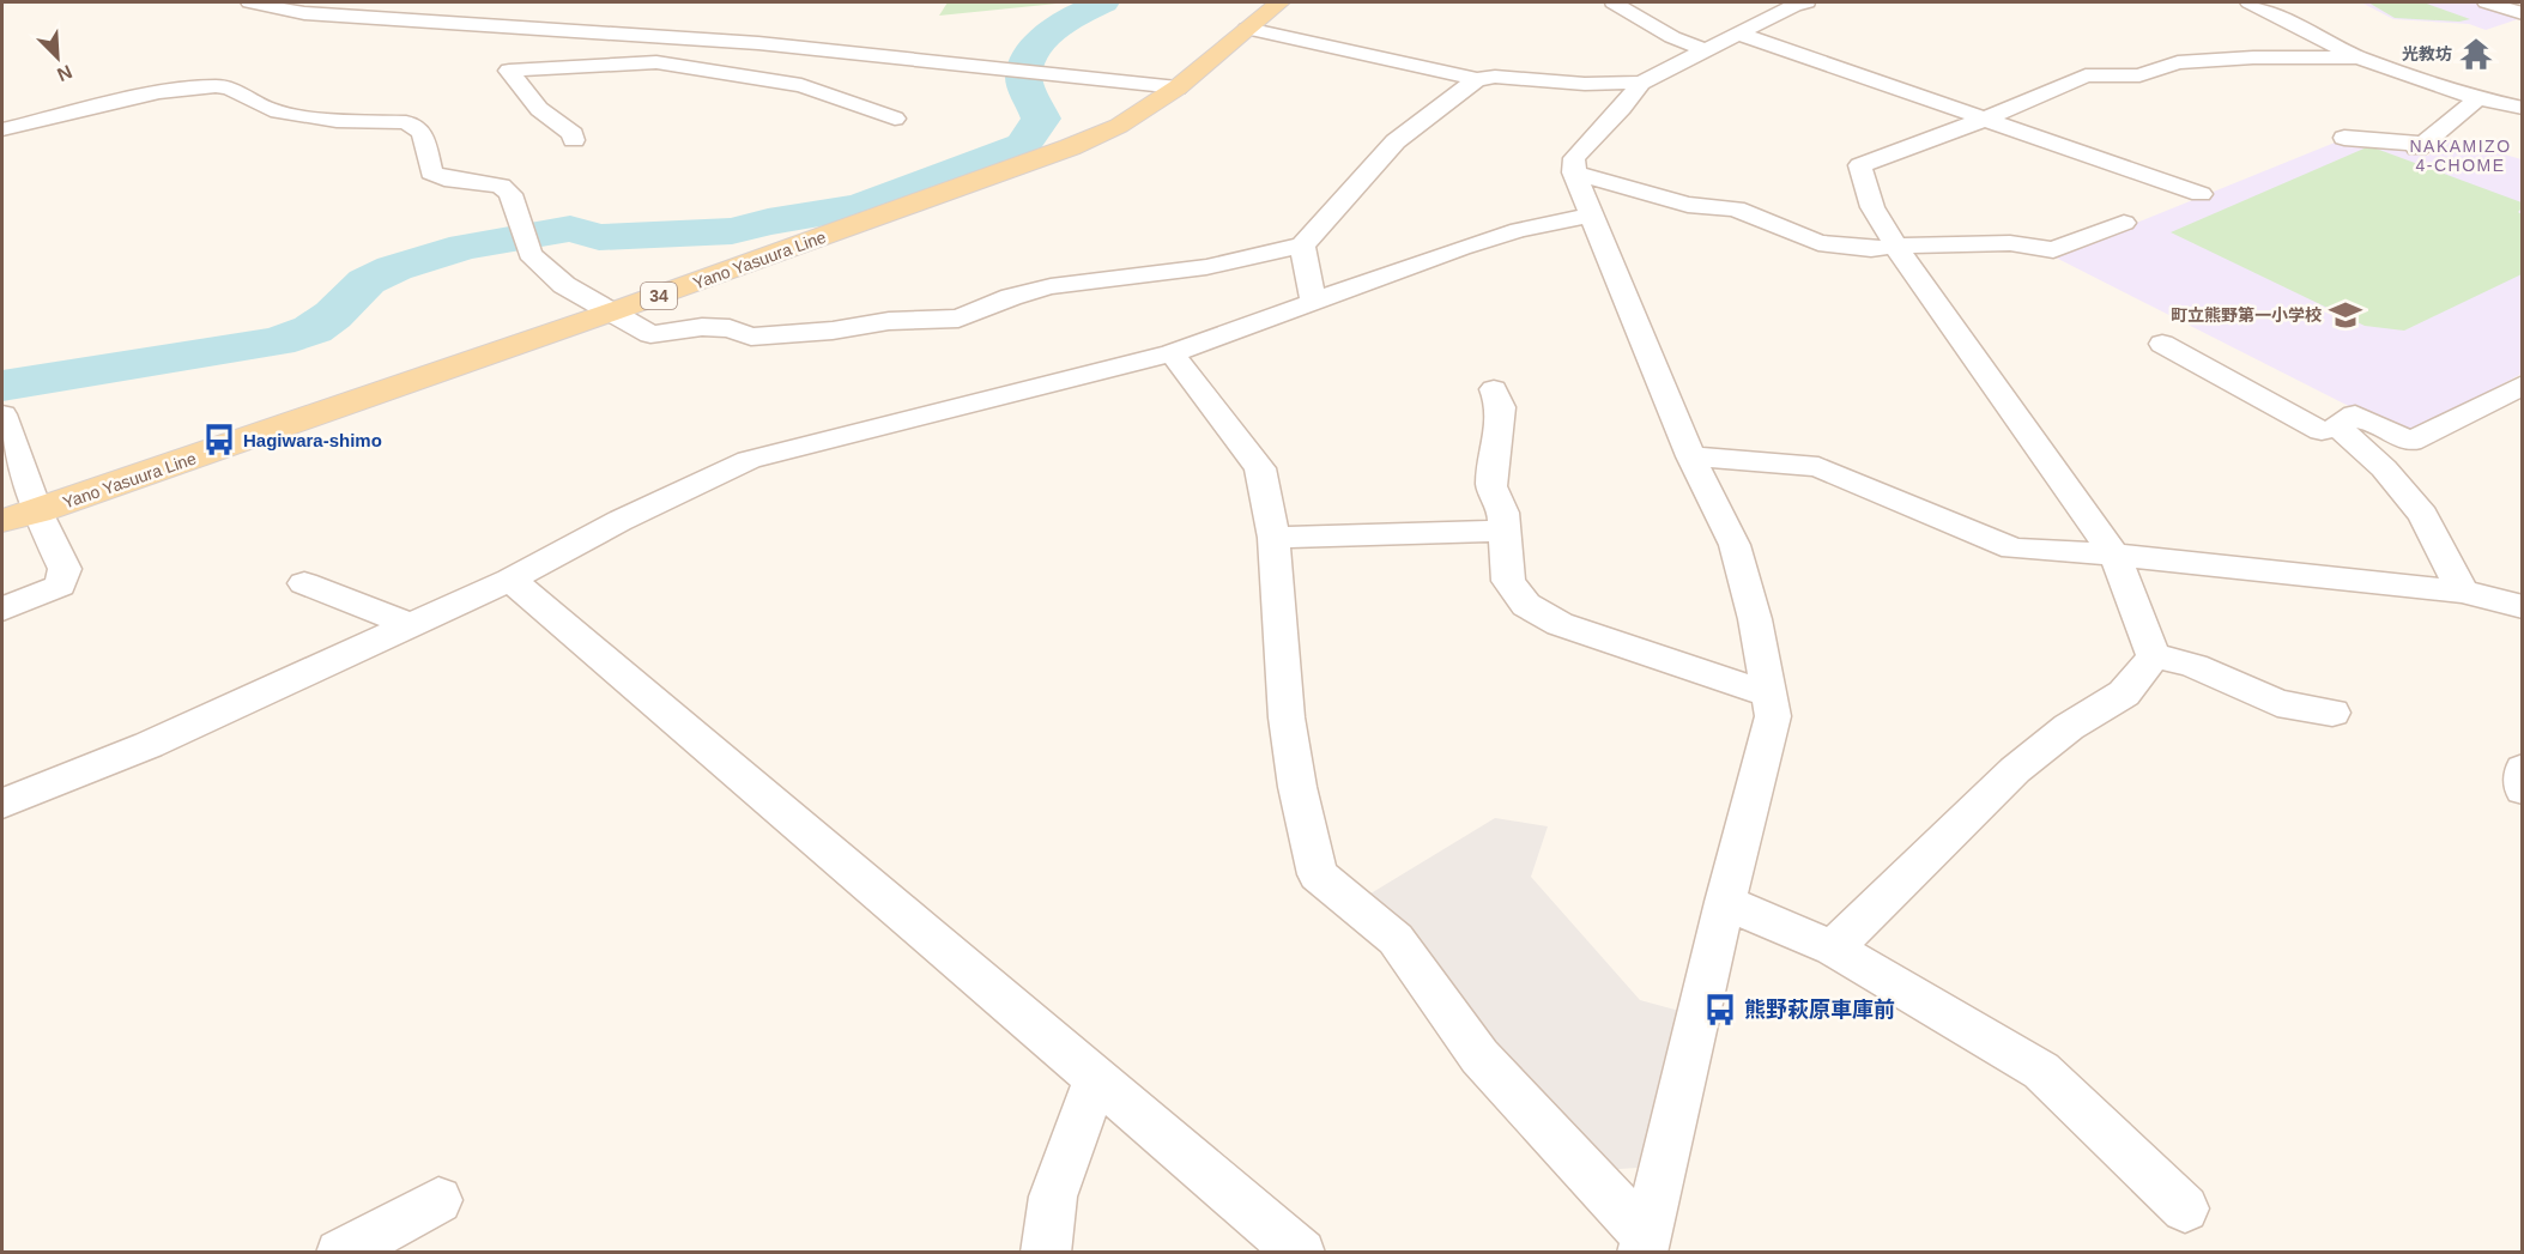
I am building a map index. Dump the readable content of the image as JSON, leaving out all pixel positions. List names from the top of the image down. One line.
{"streets":{"main road":["Yano Yasuura Line","34"]},"districts":["NAKAMIZO 4-CHOME"],"places":{"temple":["光教坊"],"school or university":["町立熊野第一小学校"],"bus stop":["Hagiwara-shimo","熊野萩原車庫前"]},"north":"bottom right"}
